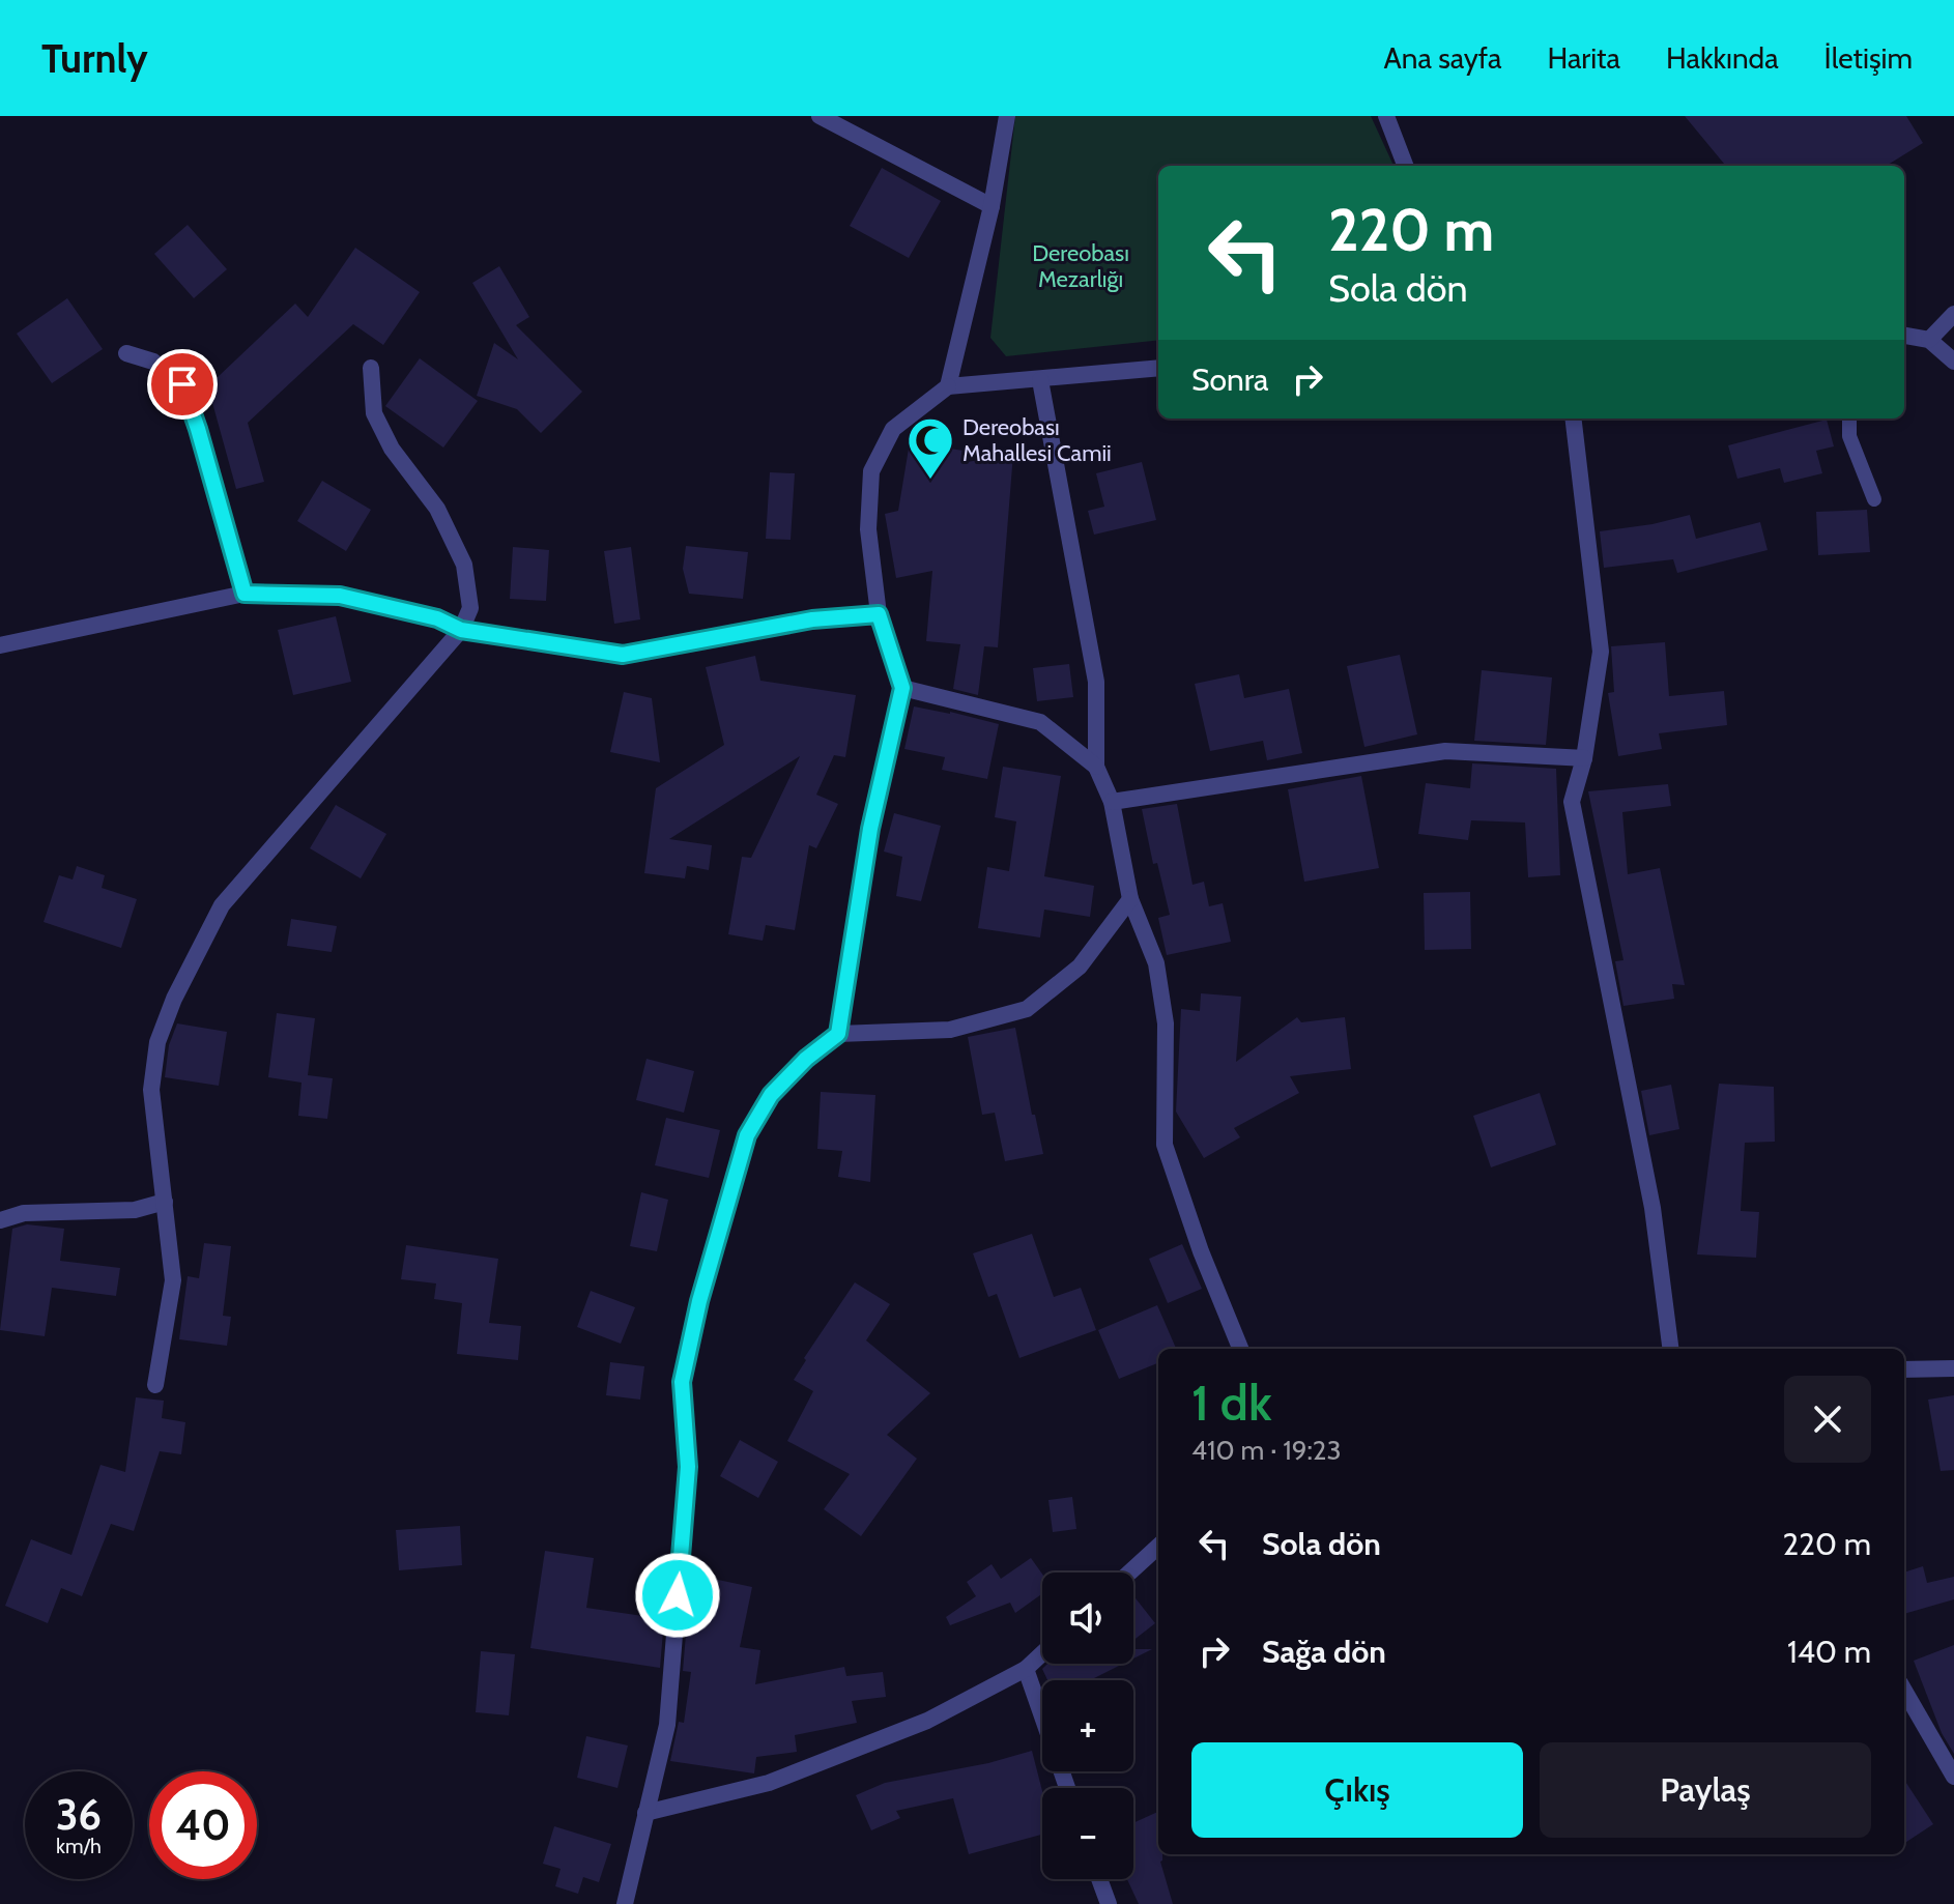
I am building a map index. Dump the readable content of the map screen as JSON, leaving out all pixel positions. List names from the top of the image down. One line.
{"parks":["Dereobası Mezarlığı"],"places":{"mosque":["Dereobası Mahallesi Camii"]},"page":{"header":"Turnly","nav":["Ana sayfa","Harita","Hakkında","İletişim"],"turn":["220 m","Sola dön"],"then":"Sonra","heading":["1 dk","410 m · 19:23"],"list":[{"name":"Sola dön","value":"220 m"},{"name":"Sağa dön","value":"140 m"}],"map_buttons":["+","−"],"buttons":["Çıkış","Paylaş"],"speed":"36 km/h","limit":"40"}}
